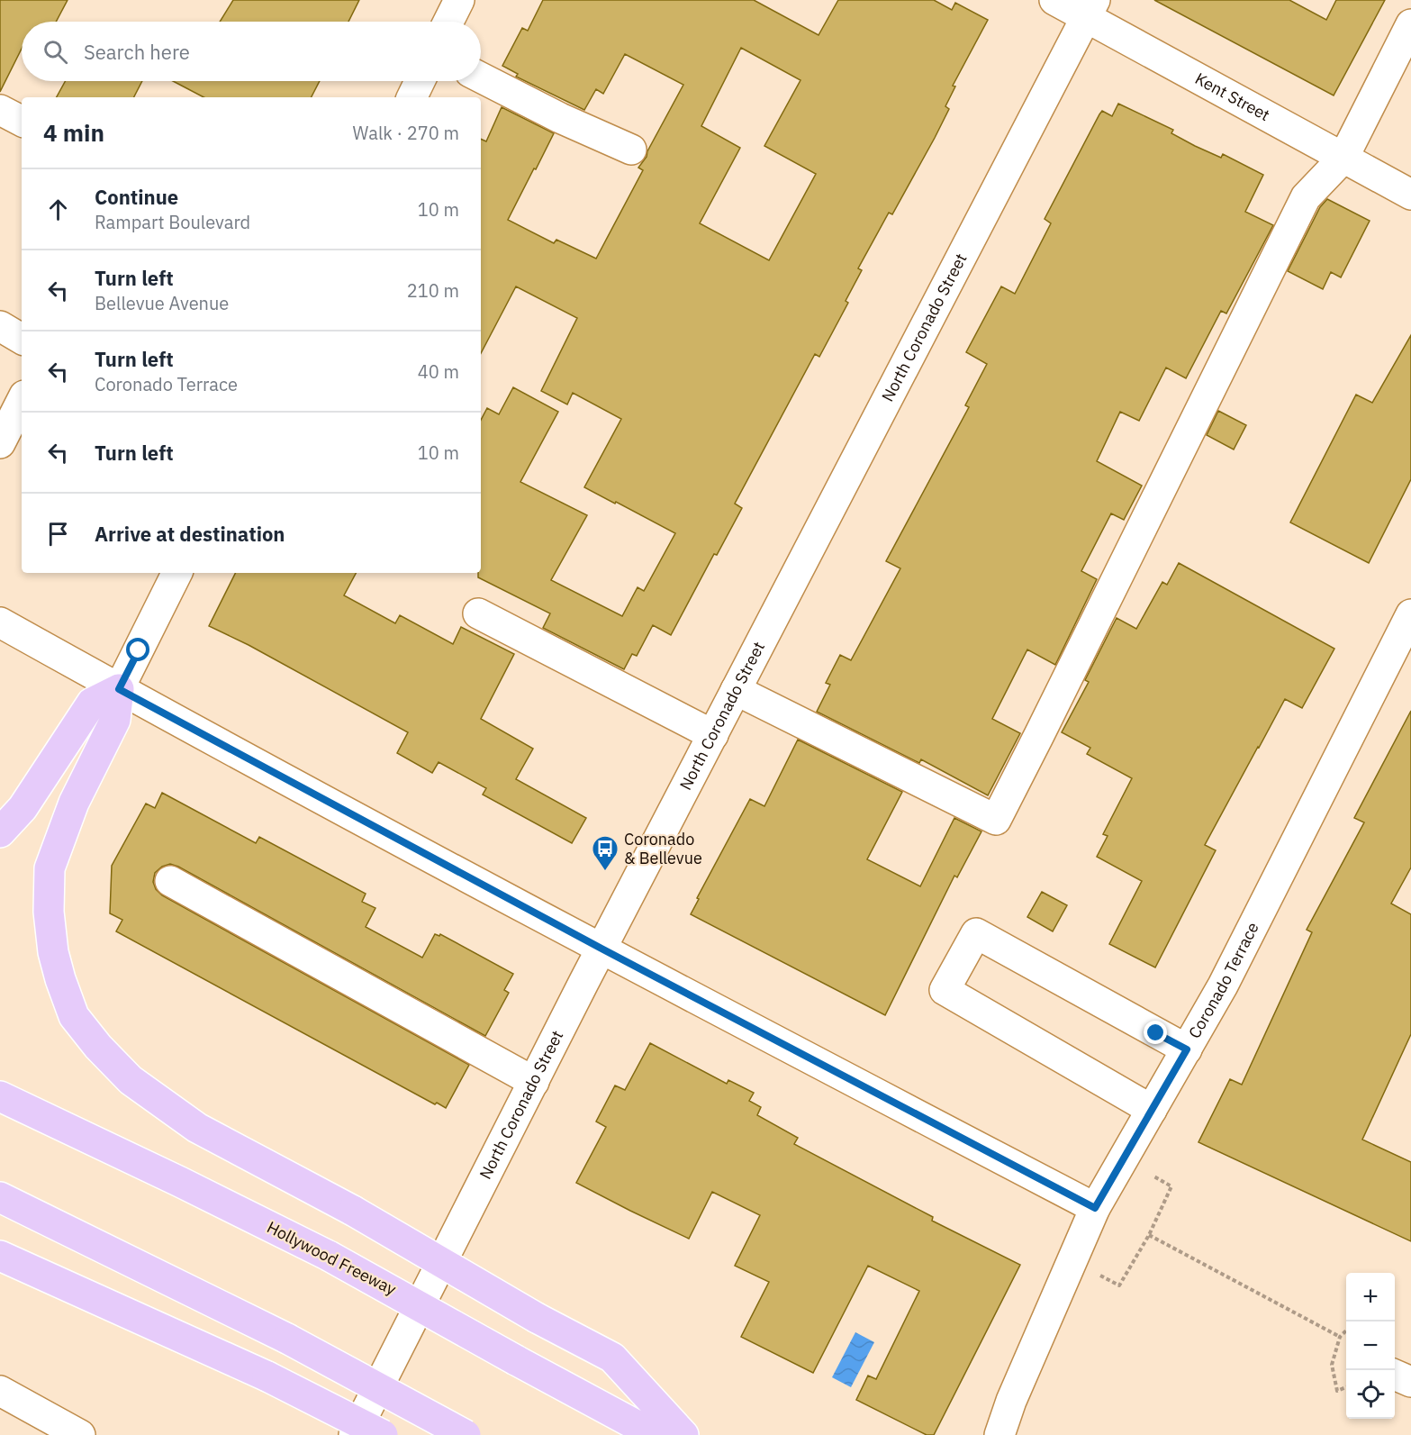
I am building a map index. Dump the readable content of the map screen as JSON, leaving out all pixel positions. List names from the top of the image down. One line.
{"streets":{"highway":["Hollywood Freeway"],"street":["Kent Street","North Coronado Street","Coronado Terrace"]},"crossings":[["Kent Street","North Coronado Street"]],"places":{"bus stop":["Coronado & Bellevue"]},"page":{"search":"Search here","heading":["4 min","Walk · 270 m"],"list":[["Continue","Rampart Boulevard","10 m"],["Turn left","Bellevue Avenue","210 m"],["Turn left","Coronado Terrace","40 m"],["Turn left","10 m"],"Arrive at destination"],"map_buttons":["+","−"]}}
